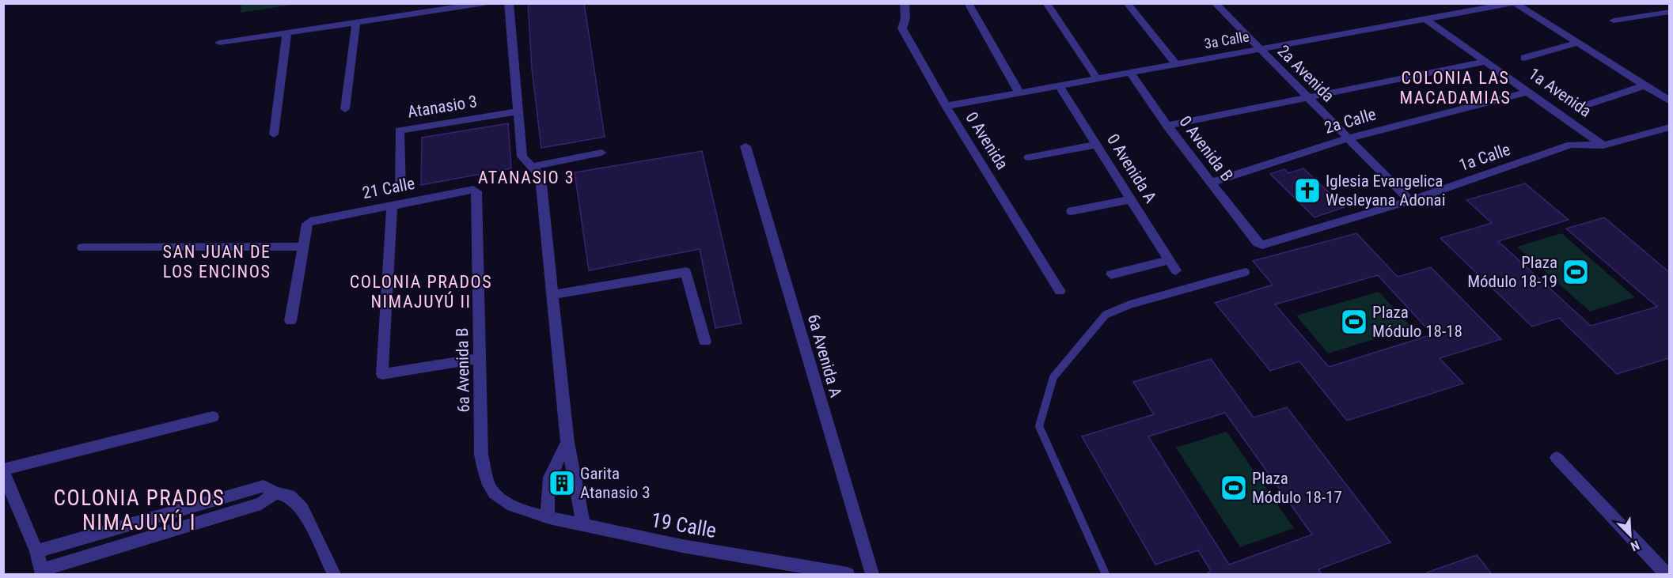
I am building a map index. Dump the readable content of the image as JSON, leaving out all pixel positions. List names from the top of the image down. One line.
{"streets":{"street":["3a Calle","2a Avenida","1a Avenida","Atanasio 3","2a Calle","0 Avenida","0 Avenida B","1a Calle","0 Avenida A","21 Calle","6a Avenida A","6a Avenida B","19 Calle"]},"crossings":[["3a Calle","2a Avenida"],["3a Calle","1a Avenida"],["3a Calle","0 Avenida"],["3a Calle","0 Avenida B"],["3a Calle","0 Avenida A"],["2a Avenida","2a Calle"],["2a Avenida","1a Calle"],["1a Avenida","2a Calle"],["1a Avenida","1a Calle"],["2a Calle","0 Avenida B"],["0 Avenida B","1a Calle"],["21 Calle","6a Avenida B"],["6a Avenida B","19 Calle"]],"districts":["COLONIA LAS MACADAMIAS","ATANASIO 3","SAN JUAN DE LOS ENCINOS","COLONIA PRADOS NIMAJUYÚ II","COLONIA PRADOS NIMAJUYÚ I"],"places":{"church":["Iglesia Evangelica Wesleyana Adonai"],"sports":["Plaza Módulo 18-19","Plaza Módulo 18-18","Plaza Módulo 18-17"],"building":["Garita Atanasio 3"]},"north":"bottom right"}
